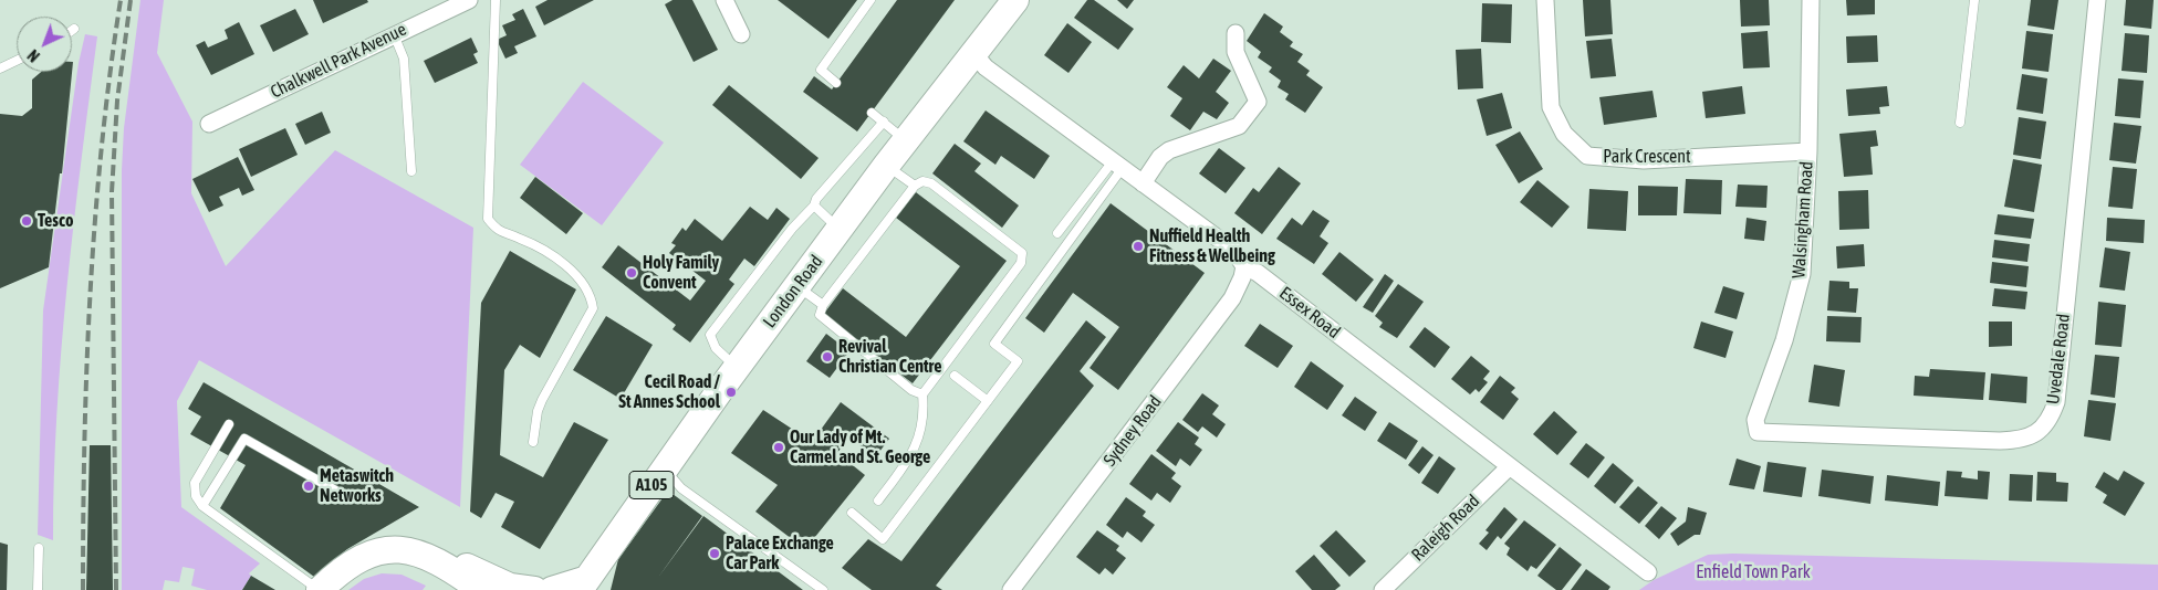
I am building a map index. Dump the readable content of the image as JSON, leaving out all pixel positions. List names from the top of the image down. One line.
{"streets":{"main road":["London Road","A105"],"street":["Chalkwell Park Avenue","Park Crescent","Walsingham Road","Essex Road","Uvedale Road","Sydney Road","Raleigh Road"]},"crossings":[["Park Crescent","Walsingham Road"],["Walsingham Road","Uvedale Road"],["London Road","Essex Road"],["Essex Road","Sydney Road"],["Essex Road","Raleigh Road"]],"parks":["Enfield Town Park"],"places":["Tesco","Nuffield Health Fitness & Wellbeing","Holy Family Convent","Revival Christian Centre","Cecil Road / St Annes School","Our Lady of Mt. Carmel and St. George","Metaswitch Networks","Palace Exchange Car Park"],"north":"bottom left"}
